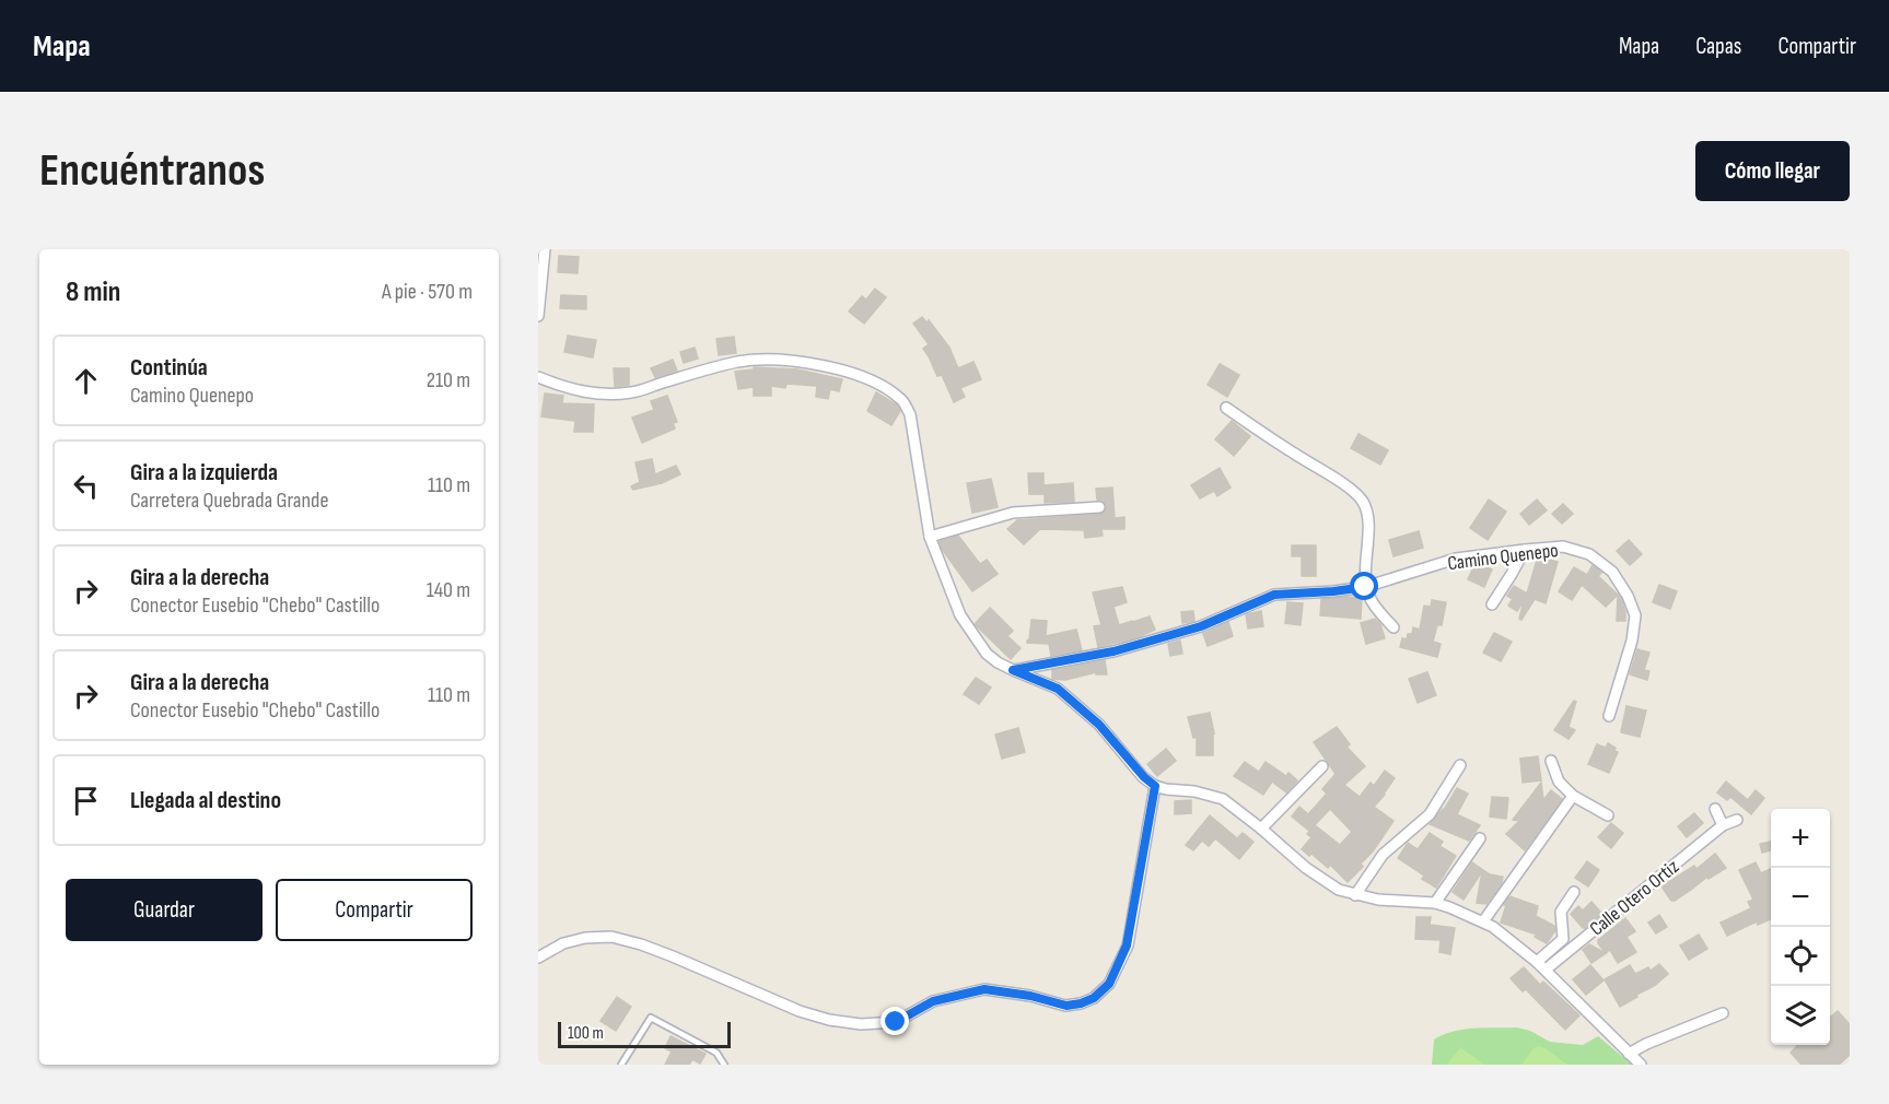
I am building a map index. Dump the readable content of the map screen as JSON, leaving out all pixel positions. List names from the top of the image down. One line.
{"streets":{"street":["Camino Quenepo","Calle Otero Ortiz"]},"scale_bar":"100 m","page":{"header":"Mapa","nav":["Mapa","Capas","Compartir"],"buttons":["Cómo llegar",["Guardar","Compartir"]],"title":"Encuéntranos","heading":["8 min","A pie · 570 m"],"list":[["Continúa","Camino Quenepo","210 m"],["Gira a la izquierda","Carretera Quebrada Grande","110 m"],["Gira a la derecha","Conector Eusebio \"Chebo\" Castillo","140 m"],["Gira a la derecha","Conector Eusebio \"Chebo\" Castillo","110 m"],"Llegada al destino"],"map_buttons":["+","−"],"scale":"100 m"}}
